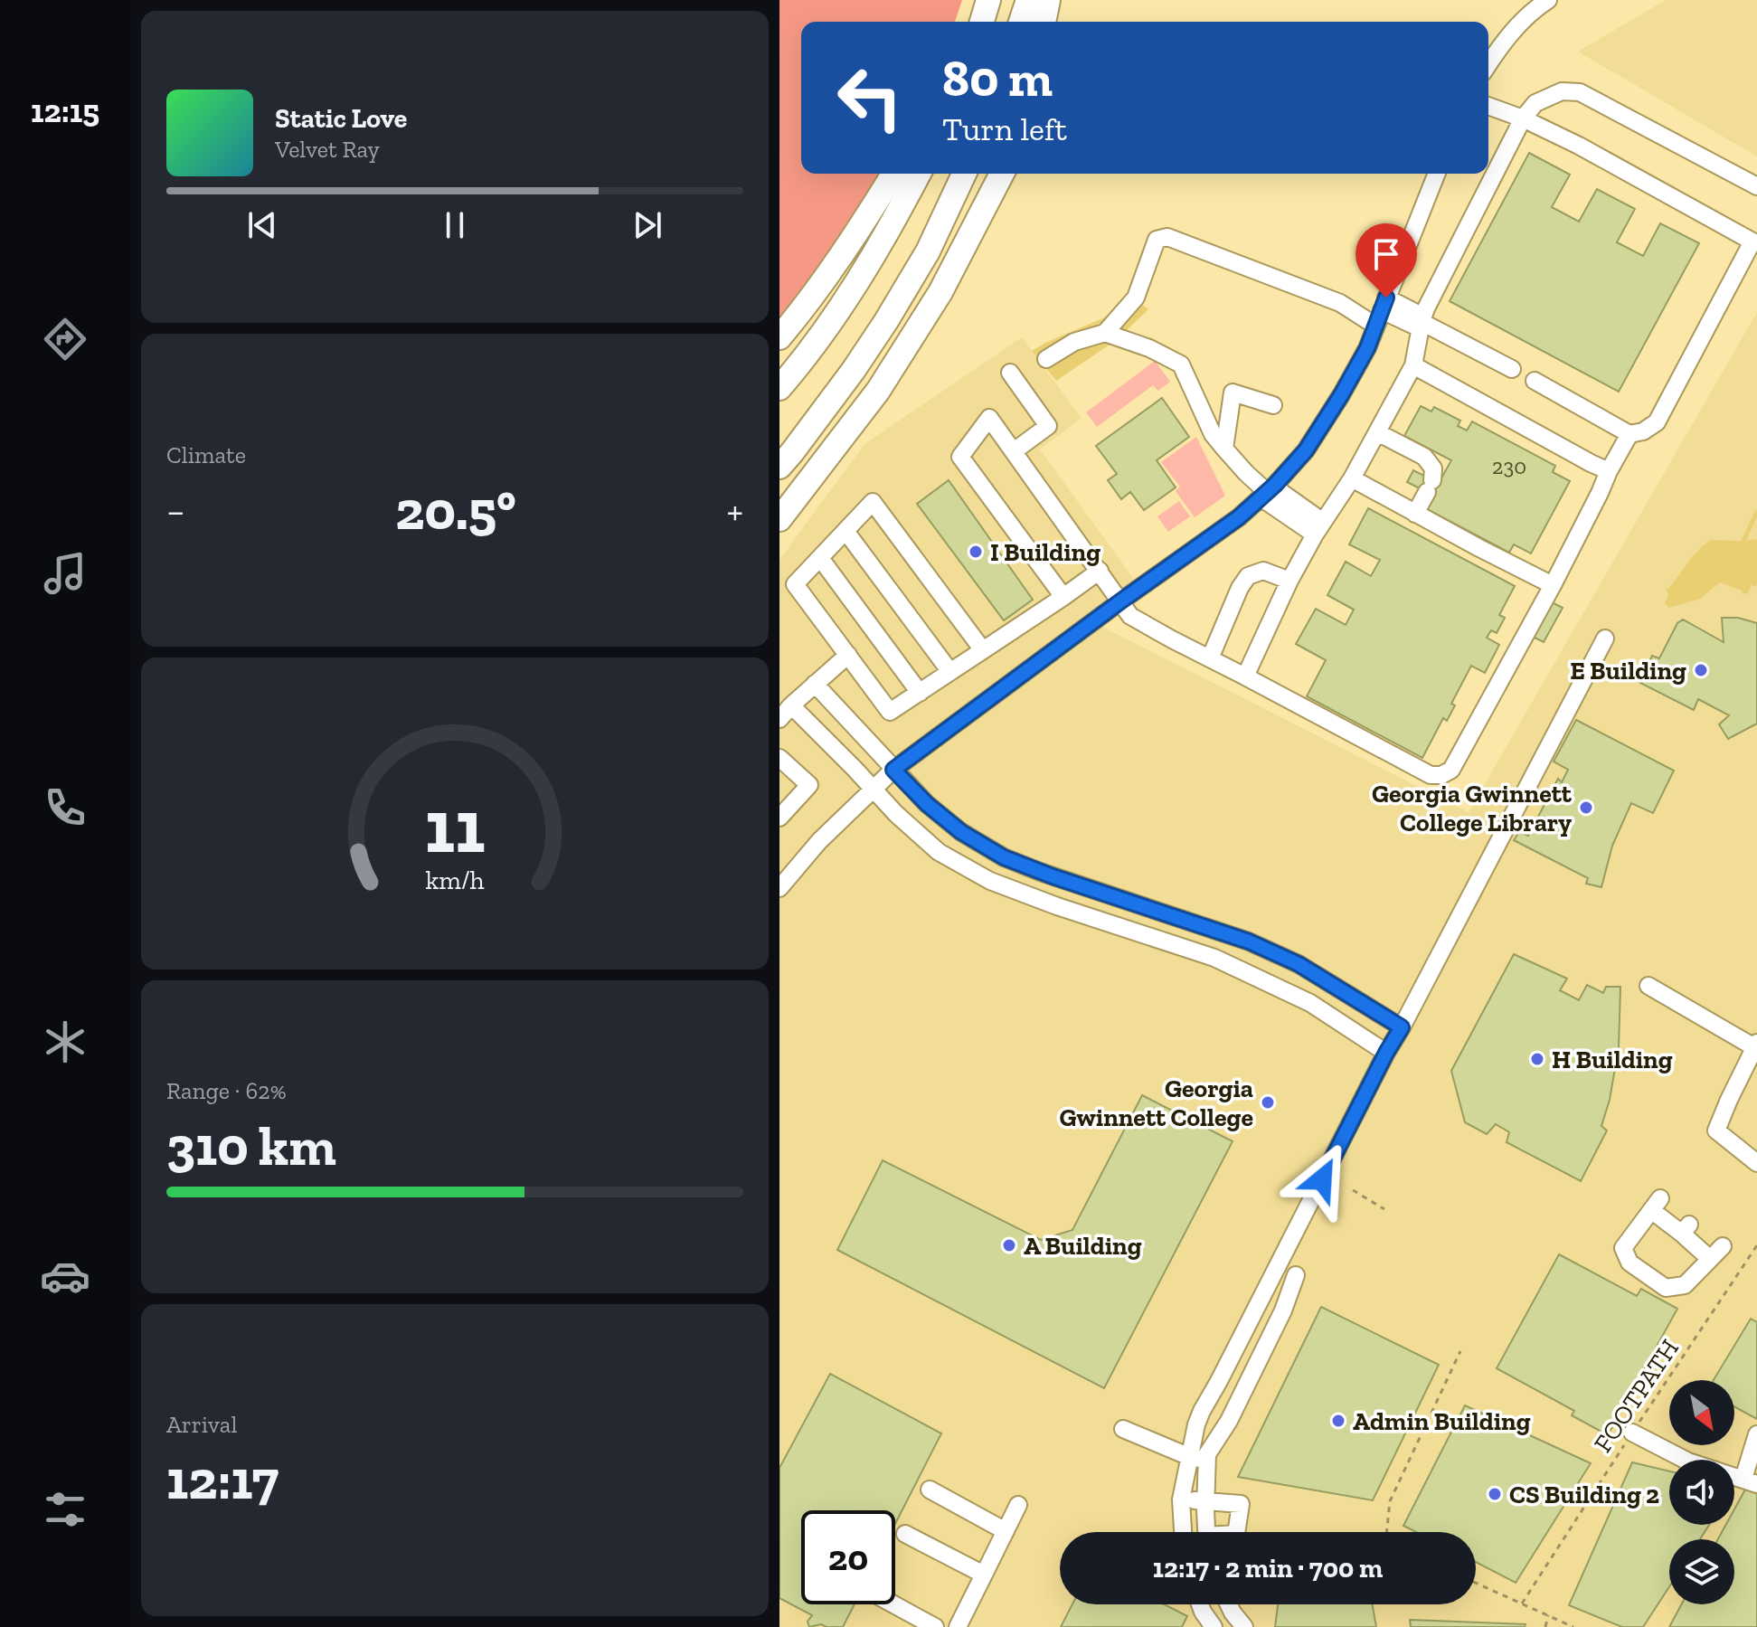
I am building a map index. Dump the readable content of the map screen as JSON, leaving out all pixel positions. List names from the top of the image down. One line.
{"streets":{"path":["FOOTPATH"]},"places":["I Building","E Building","Georgia Gwinnett College Library","H Building","Georgia Gwinnett College","A Building","Admin Building","CS Building 2"],"house_numbers":["230"],"north":"bottom right","page":{"tabs":"12:15","turn":["80 m","Turn left"],"song":["Static Love","Velvet Ray"],"tile":["Climate",["Range · 62%","310 km"],["Arrival","12:17"]],"heat":["−","20.5°","+"],"limit":"20","trip":"12:17 · 2 min · 700 m","gauge":["11","km/h"]}}
